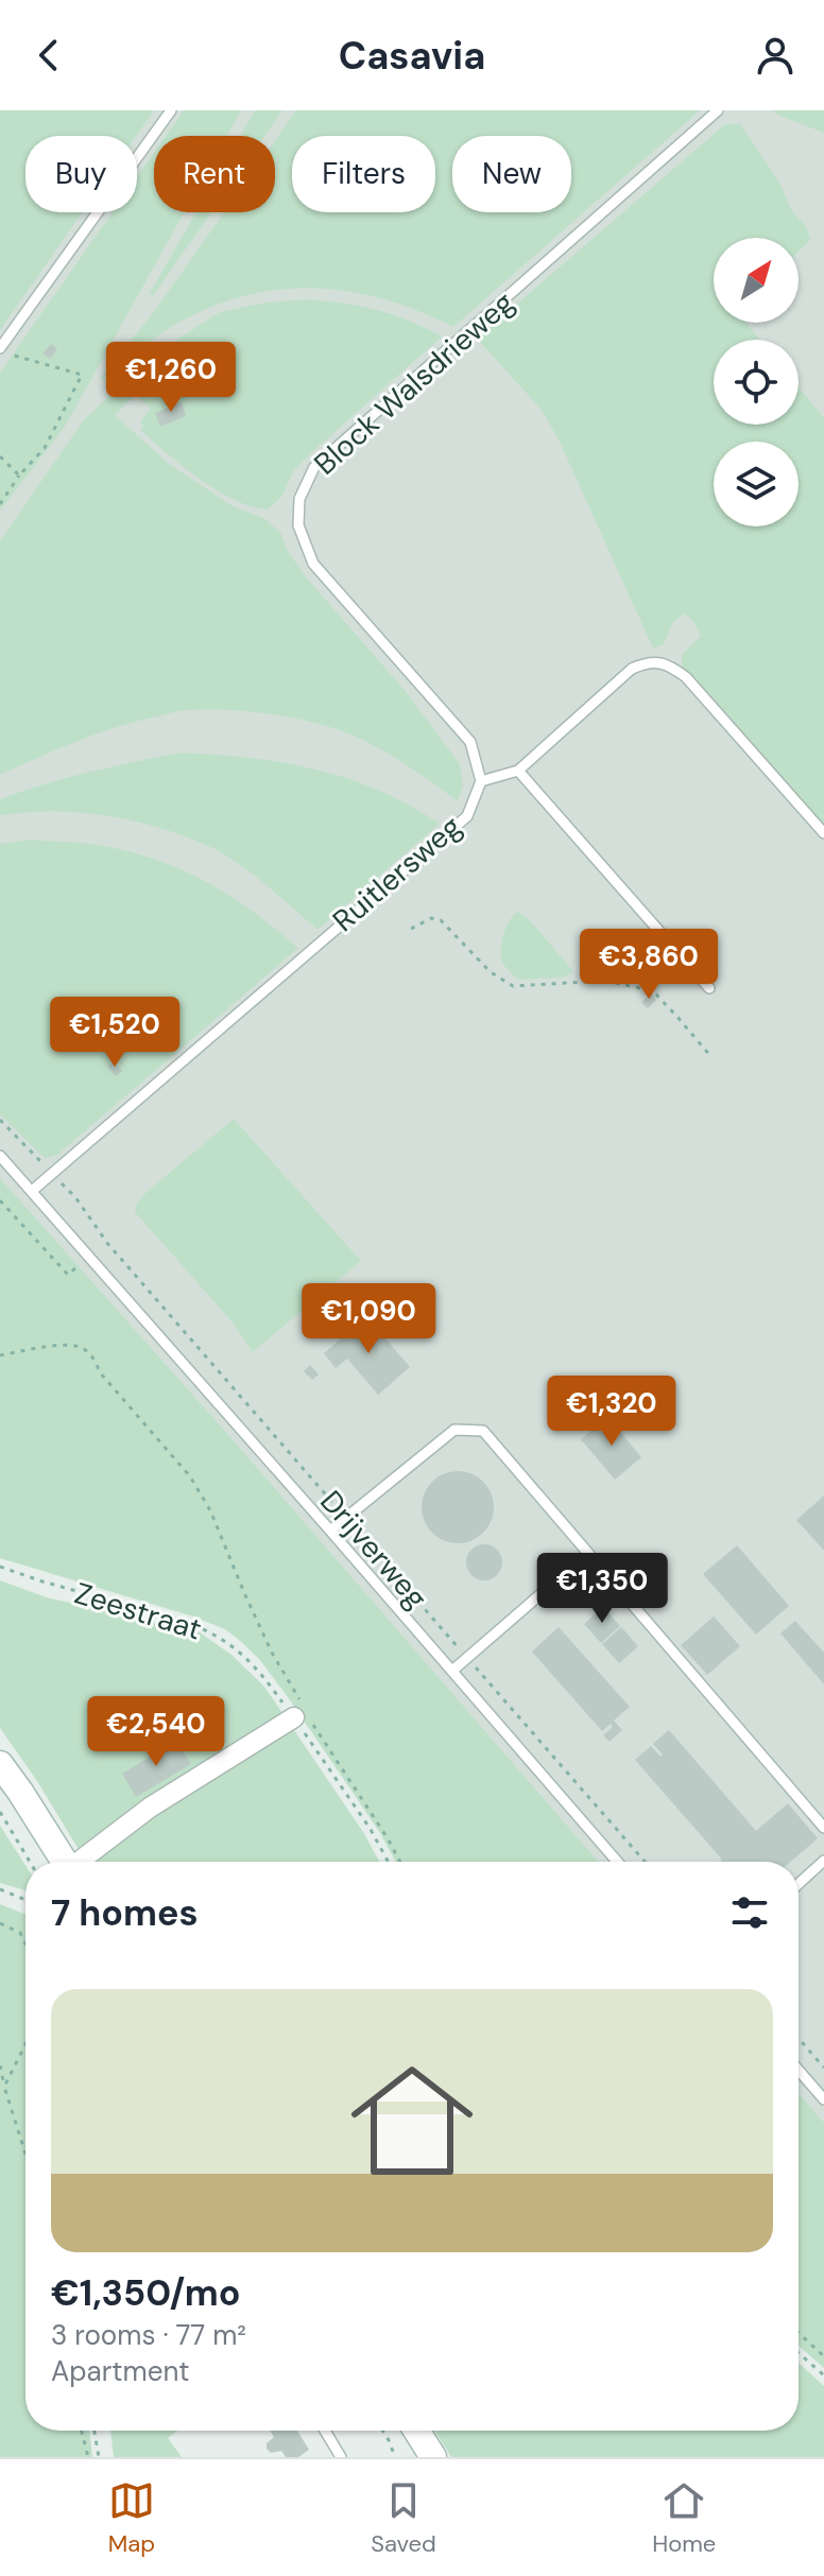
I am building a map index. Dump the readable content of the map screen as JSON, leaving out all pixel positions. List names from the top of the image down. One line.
{"streets":{"lane":["Block Walsdrieweg","Ruitlersweg","Drijverweg"],"path":["Zeestraat"]},"crossings":[["Block Walsdrieweg","Ruitlersweg"],["Ruitlersweg","Drijverweg"]],"north":"top right","page":{"header":"Casavia","chip":["Buy","Rent","Filters","New"],"price":["€1,260","€3,860","€1,520","€1,090","€1,320","€1,350","€2,540"],"heading":"7 homes","list":[{"name":"€1,350/mo","note":"3 rooms · 77 m² · Apartment"}],"tabs":["Map","Saved","Home"]}}
